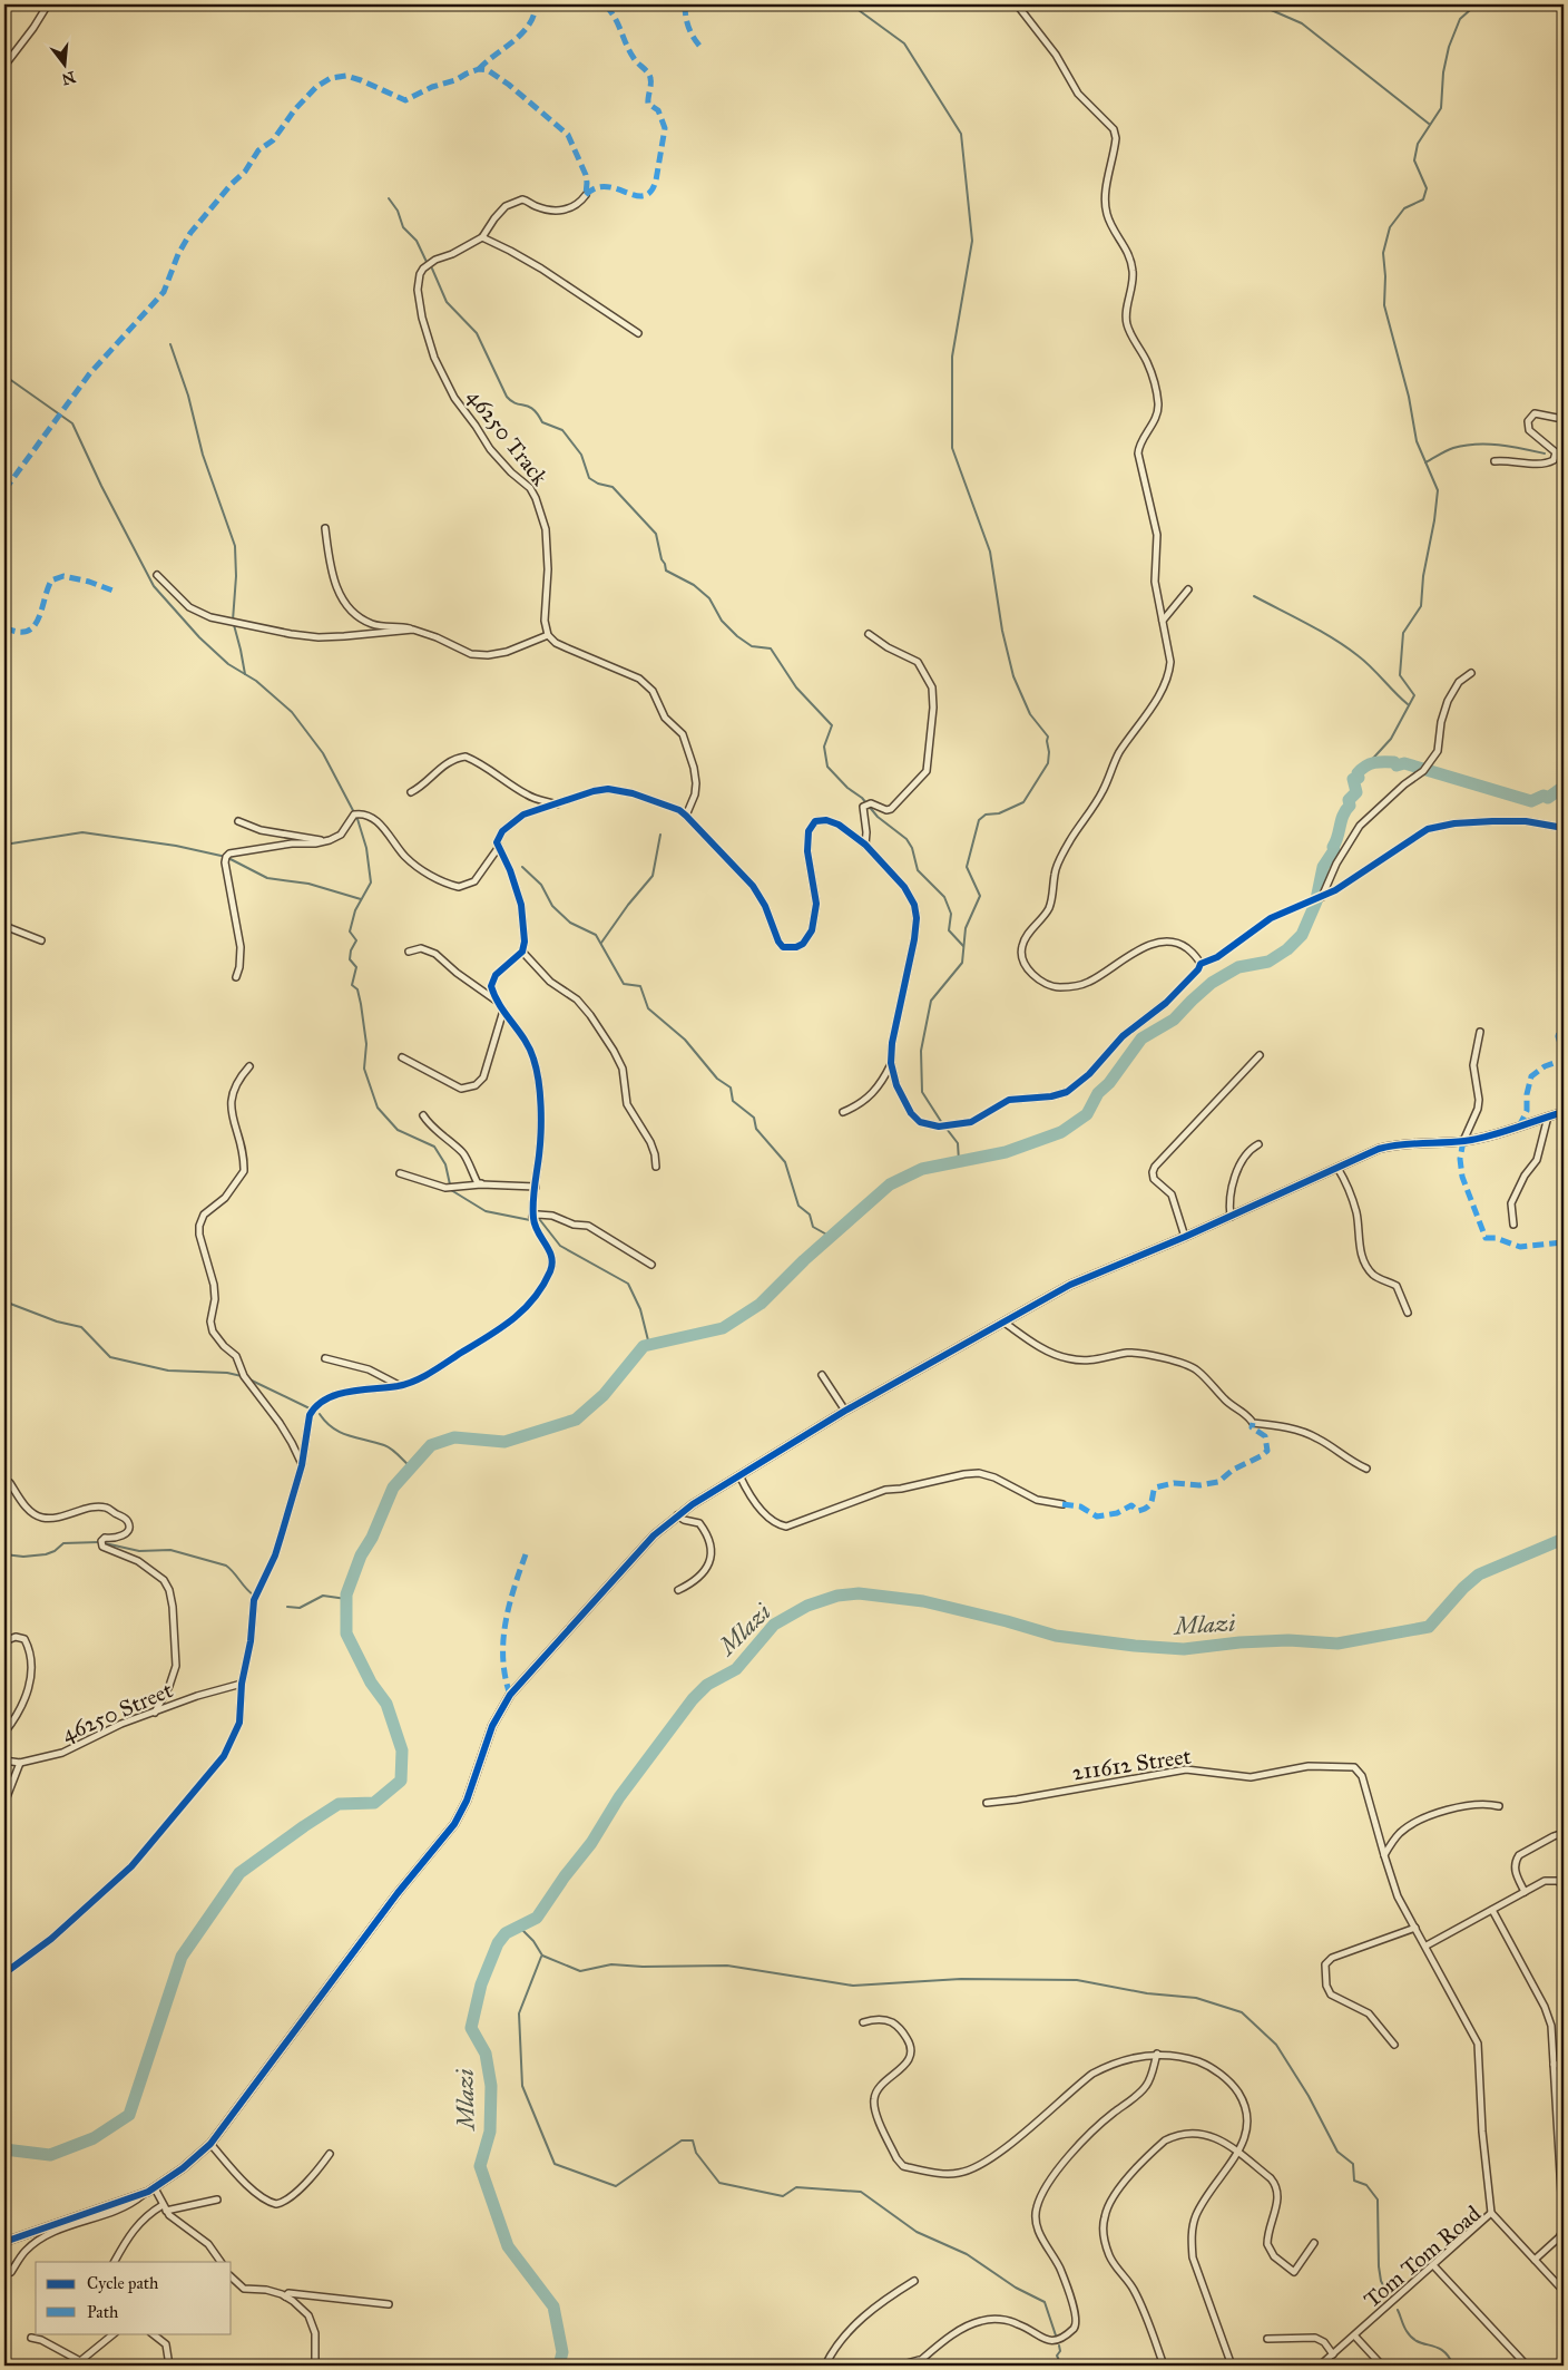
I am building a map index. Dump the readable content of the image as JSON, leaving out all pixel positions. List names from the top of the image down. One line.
{"streets":{"street":["46250 Track","46250 Street","211612 Street","Tom Tom Road"]},"crossings":[["211612 Street","Tom Tom Road"]],"water":["Mlazi"],"legend":["Cycle path","Path"],"north":"bottom"}
